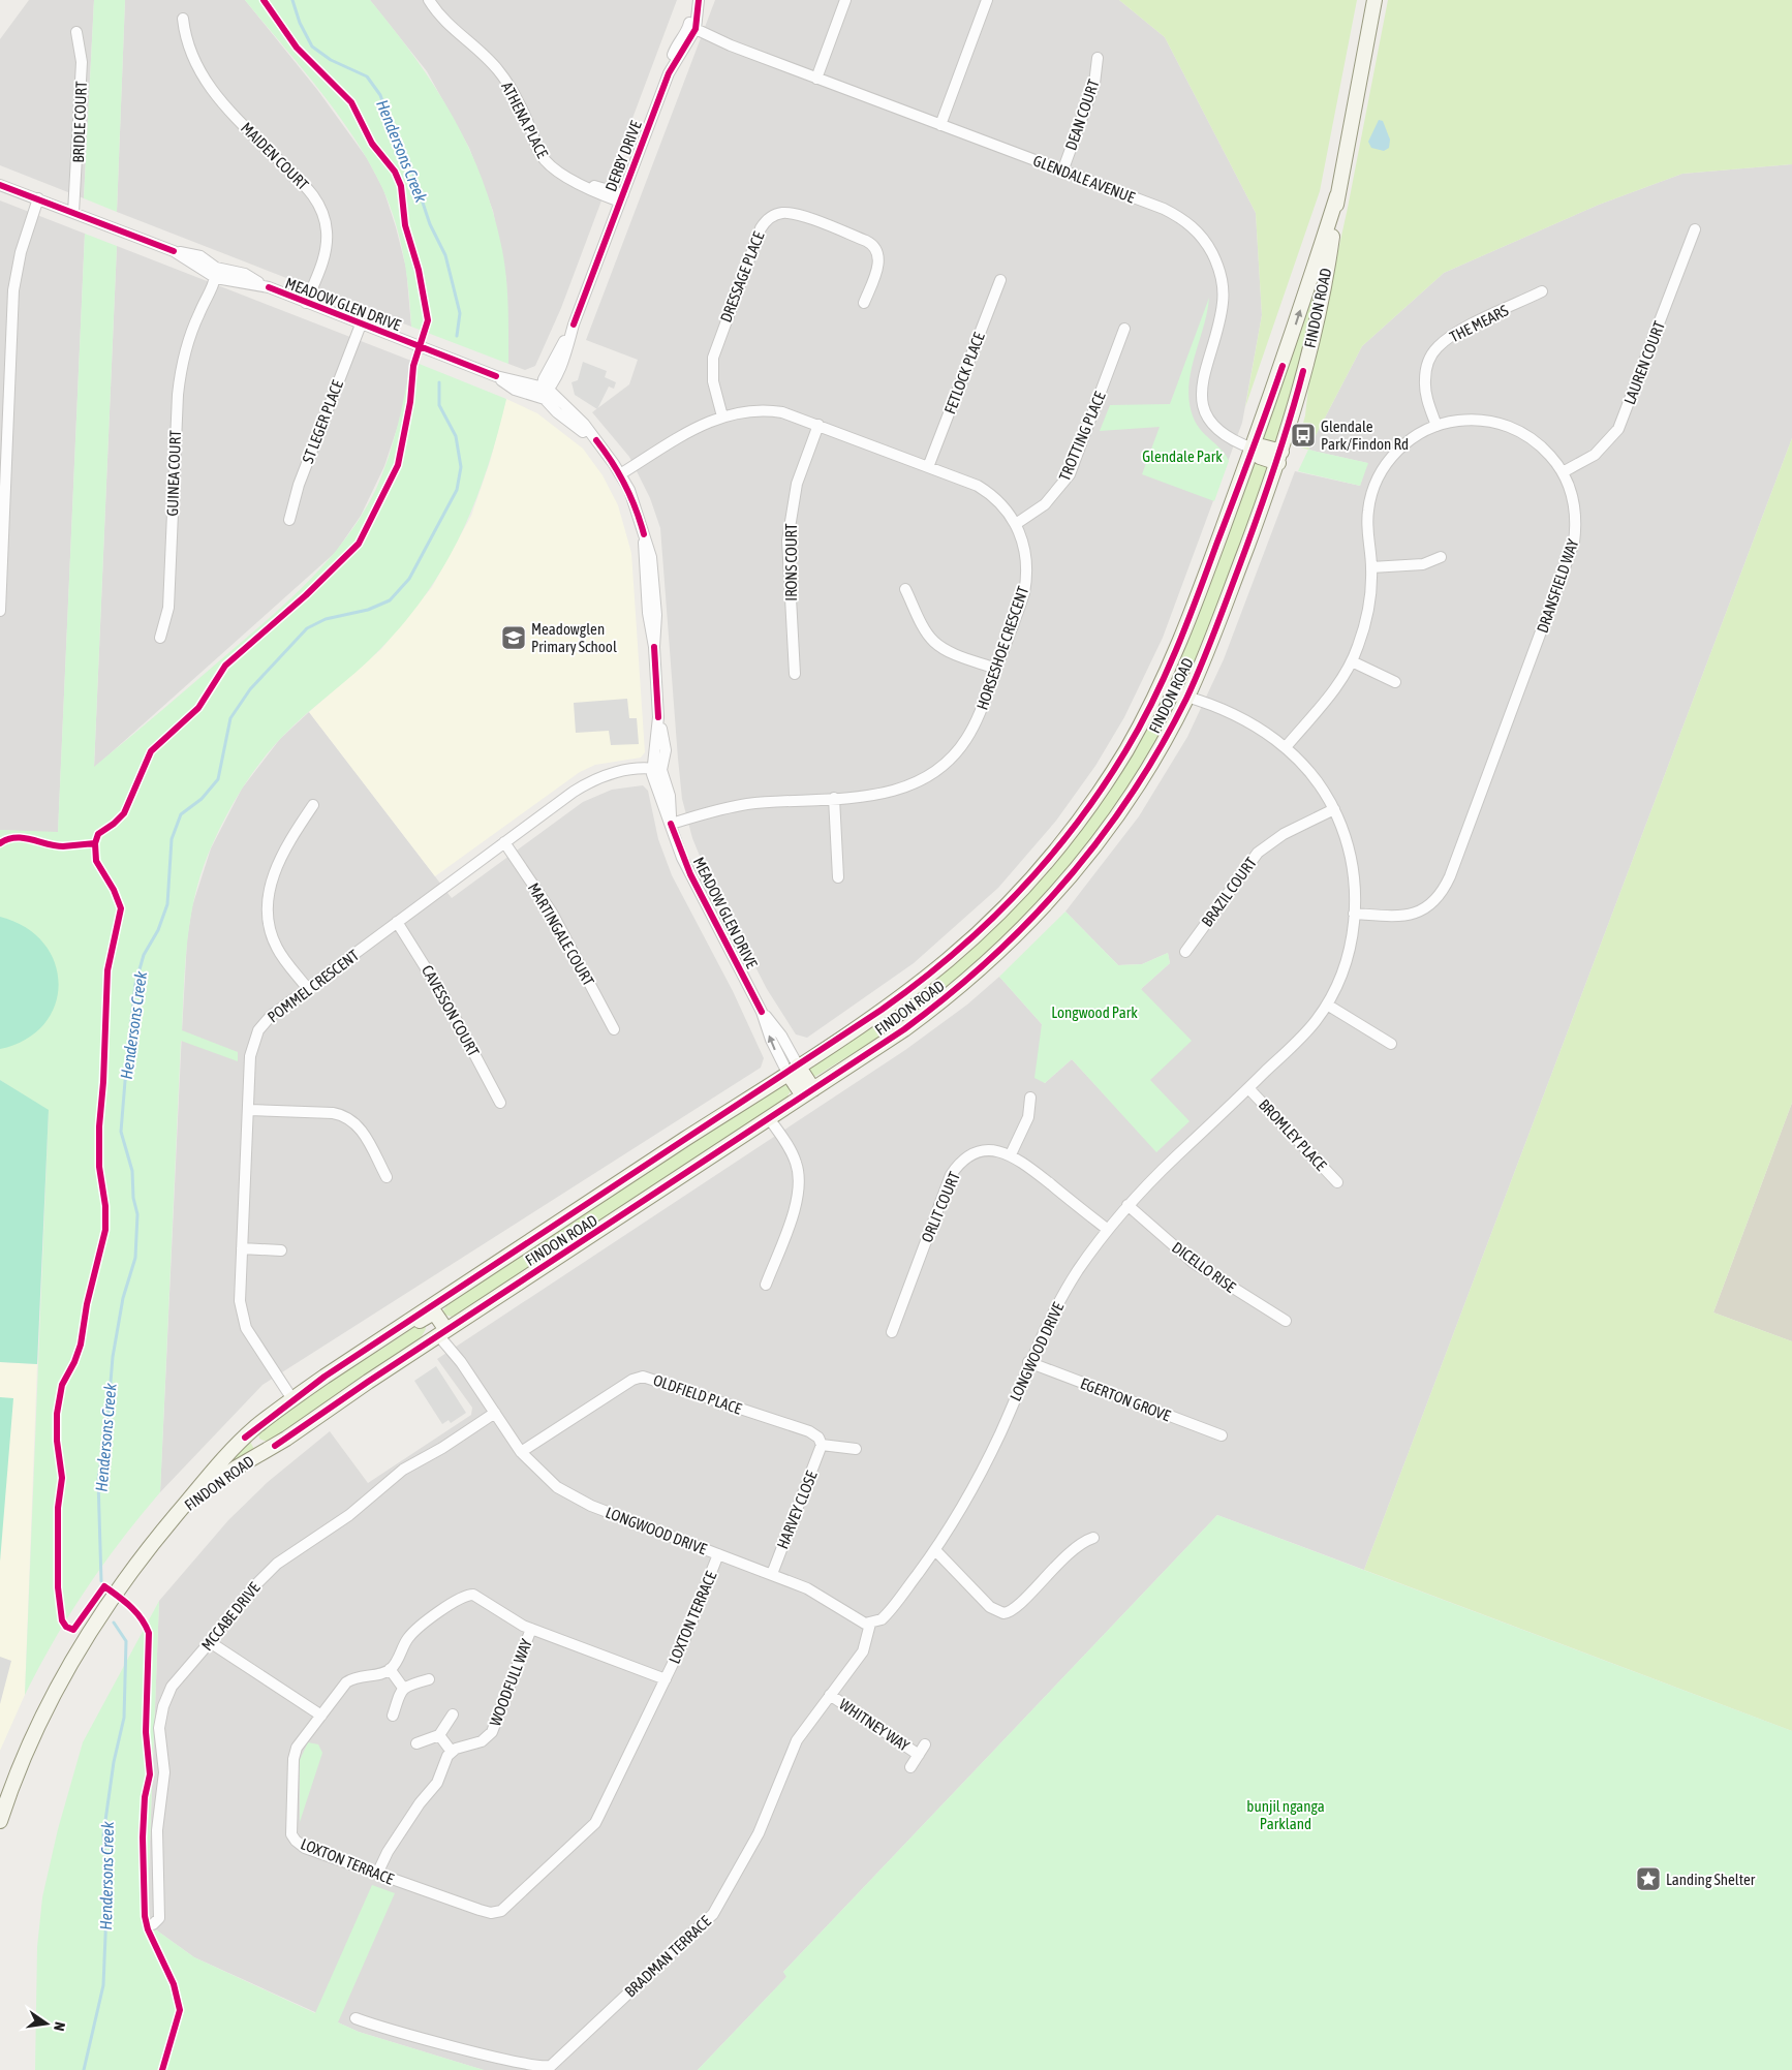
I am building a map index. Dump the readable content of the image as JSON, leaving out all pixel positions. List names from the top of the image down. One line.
{"streets":{"main road":["FINDON ROAD"],"street":["DEAN COURT","ATHENA PLACE","BRIDLE COURT","MAIDEN COURT","DERBY DRIVE","GLENDALE AVENUE","DRESSAGE PLACE","MEADOW GLEN DRIVE","THE MEARS","LAUREN COURT","FETLOCK PLACE","ST LEGER PLACE","TROTTING PLACE","GUINEA COURT","IRONS COURT","DRANSFIELD WAY","HORSESHOE CRESCENT","BRAZIL COURT","MARTINGALE COURT","POMMEL CRESCENT","CAVESSON COURT","BROMLEY PLACE","ORLIT COURT","DICELLO RISE","LONGWOOD DRIVE","OLDFIELD PLACE","EGERTON GROVE","HARVEY CLOSE","MCCABE DRIVE","LOXTON TERRACE","WOODFULL WAY","WHITNEY WAY","BRADMAN TERRACE"]},"crossings":[["DEAN COURT","GLENDALE AVENUE"],["ATHENA PLACE","DERBY DRIVE"],["BRIDLE COURT","MEADOW GLEN DRIVE"],["MAIDEN COURT","MEADOW GLEN DRIVE"],["DERBY DRIVE","GLENDALE AVENUE"],["DERBY DRIVE","MEADOW GLEN DRIVE"],["GLENDALE AVENUE","FINDON ROAD"],["DRESSAGE PLACE","HORSESHOE CRESCENT"],["MEADOW GLEN DRIVE","FINDON ROAD"],["MEADOW GLEN DRIVE","ST LEGER PLACE"],["MEADOW GLEN DRIVE","GUINEA COURT"],["MEADOW GLEN DRIVE","HORSESHOE CRESCENT"],["MEADOW GLEN DRIVE","POMMEL CRESCENT"],["FINDON ROAD","POMMEL CRESCENT"],["FINDON ROAD","LONGWOOD DRIVE"],["THE MEARS","DRANSFIELD WAY"],["LAUREN COURT","DRANSFIELD WAY"],["FETLOCK PLACE","HORSESHOE CRESCENT"],["TROTTING PLACE","HORSESHOE CRESCENT"],["IRONS COURT","HORSESHOE CRESCENT"],["DRANSFIELD WAY","LONGWOOD DRIVE"],["BRAZIL COURT","LONGWOOD DRIVE"],["MARTINGALE COURT","POMMEL CRESCENT"],["POMMEL CRESCENT","CAVESSON COURT"],["BROMLEY PLACE","LONGWOOD DRIVE"],["DICELLO RISE","LONGWOOD DRIVE"],["LONGWOOD DRIVE","OLDFIELD PLACE"],["LONGWOOD DRIVE","EGERTON GROVE"],["LONGWOOD DRIVE","HARVEY CLOSE"],["LONGWOOD DRIVE","MCCABE DRIVE"],["LONGWOOD DRIVE","LOXTON TERRACE"],["LONGWOOD DRIVE","BRADMAN TERRACE"],["OLDFIELD PLACE","HARVEY CLOSE"],["LOXTON TERRACE","WOODFULL WAY"],["WHITNEY WAY","BRADMAN TERRACE"]],"water":["Hendersons Creek"],"parks":["Glendale Park","Longwood Park","bunjil nganga Parkland"],"places":{"bus stop":["Glendale Park/Findon Rd"],"school or university":["Meadowglen Primary School"],"place":["Landing Shelter"]},"north":"right"}
